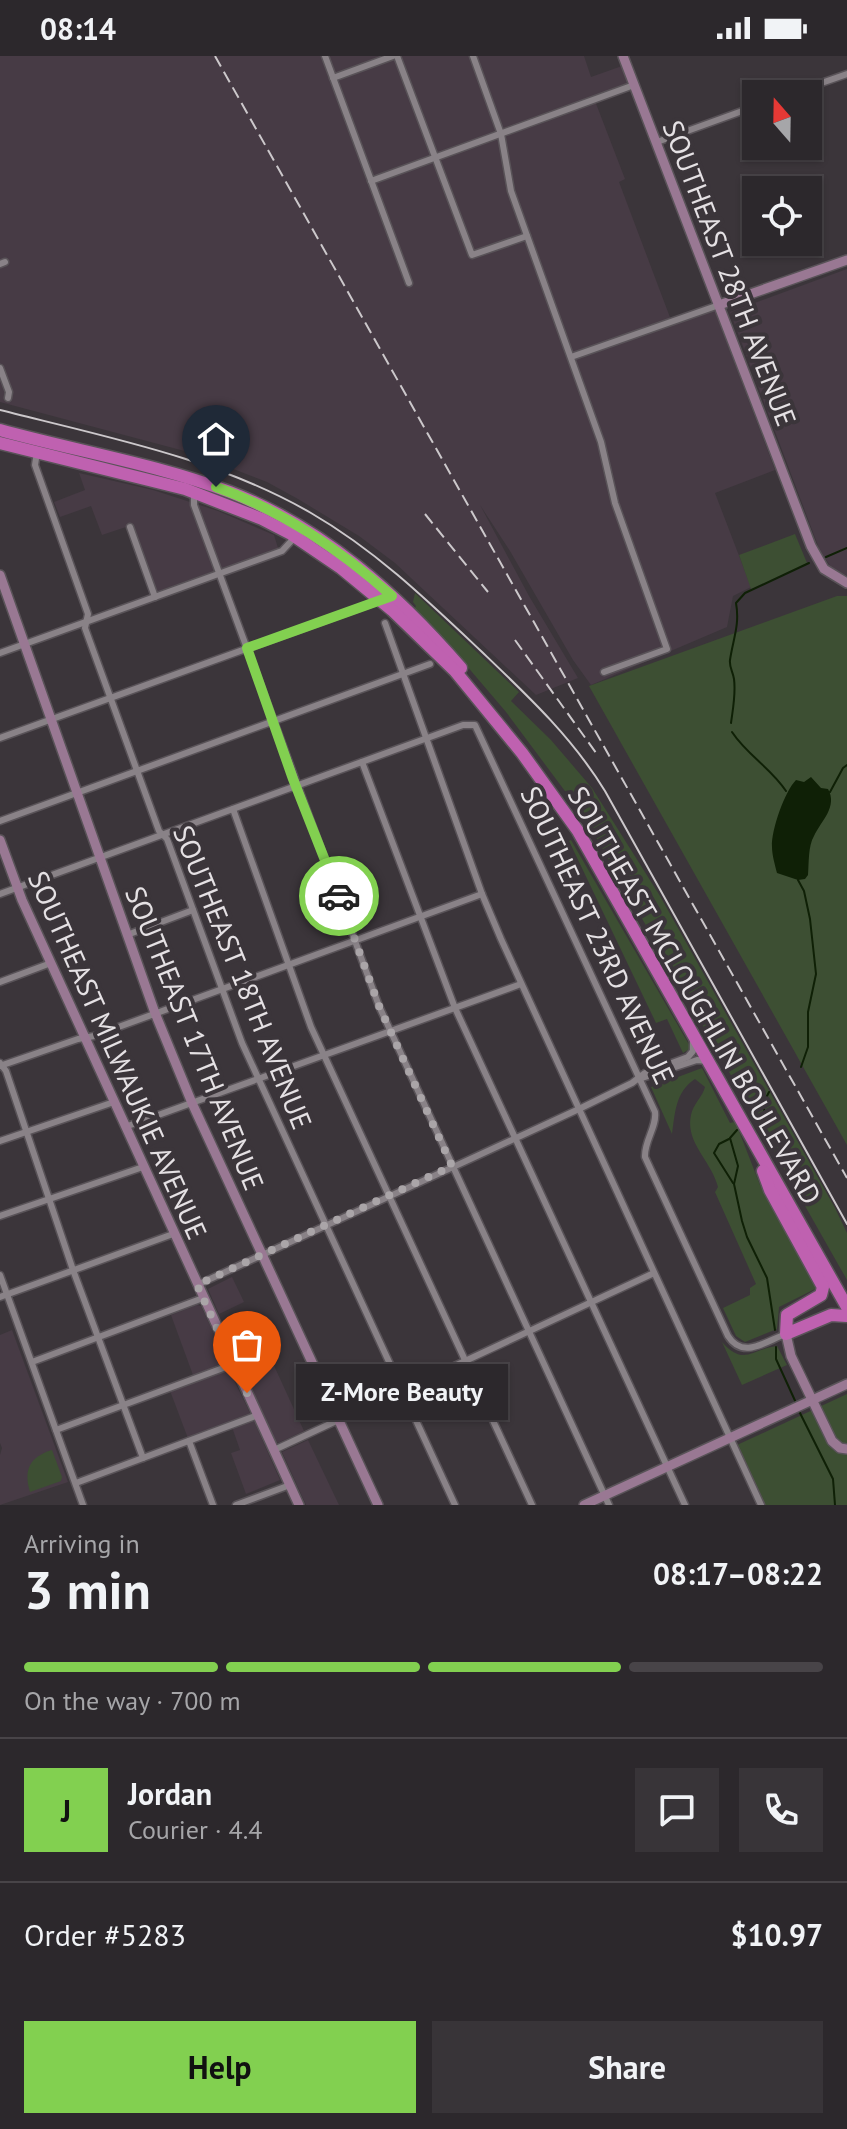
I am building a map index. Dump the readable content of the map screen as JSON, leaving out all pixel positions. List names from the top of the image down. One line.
{"streets":{"highway":["SOUTHEAST MCLOUGHLIN BOULEVARD"],"street":["SOUTHEAST 28TH AVENUE","SOUTHEAST 23RD AVENUE","SOUTHEAST 18TH AVENUE","SOUTHEAST 17TH AVENUE","SOUTHEAST MILWAUKIE AVENUE"]},"crossings":[["SOUTHEAST 18TH AVENUE","SOUTHEAST MCLOUGHLIN BOULEVARD"]],"places":["Z-More Beauty"],"north":"top","page":{"status":"08:14","bubble":"Z-More Beauty","heading":["3 min","Arriving in","08:17–08:22"],"panel":["Jordan","Courier · 4.4","Order #5283","$10.97"],"bar":"On the way · 700 m","round":"J","buttons":["Help","Share"]}}
